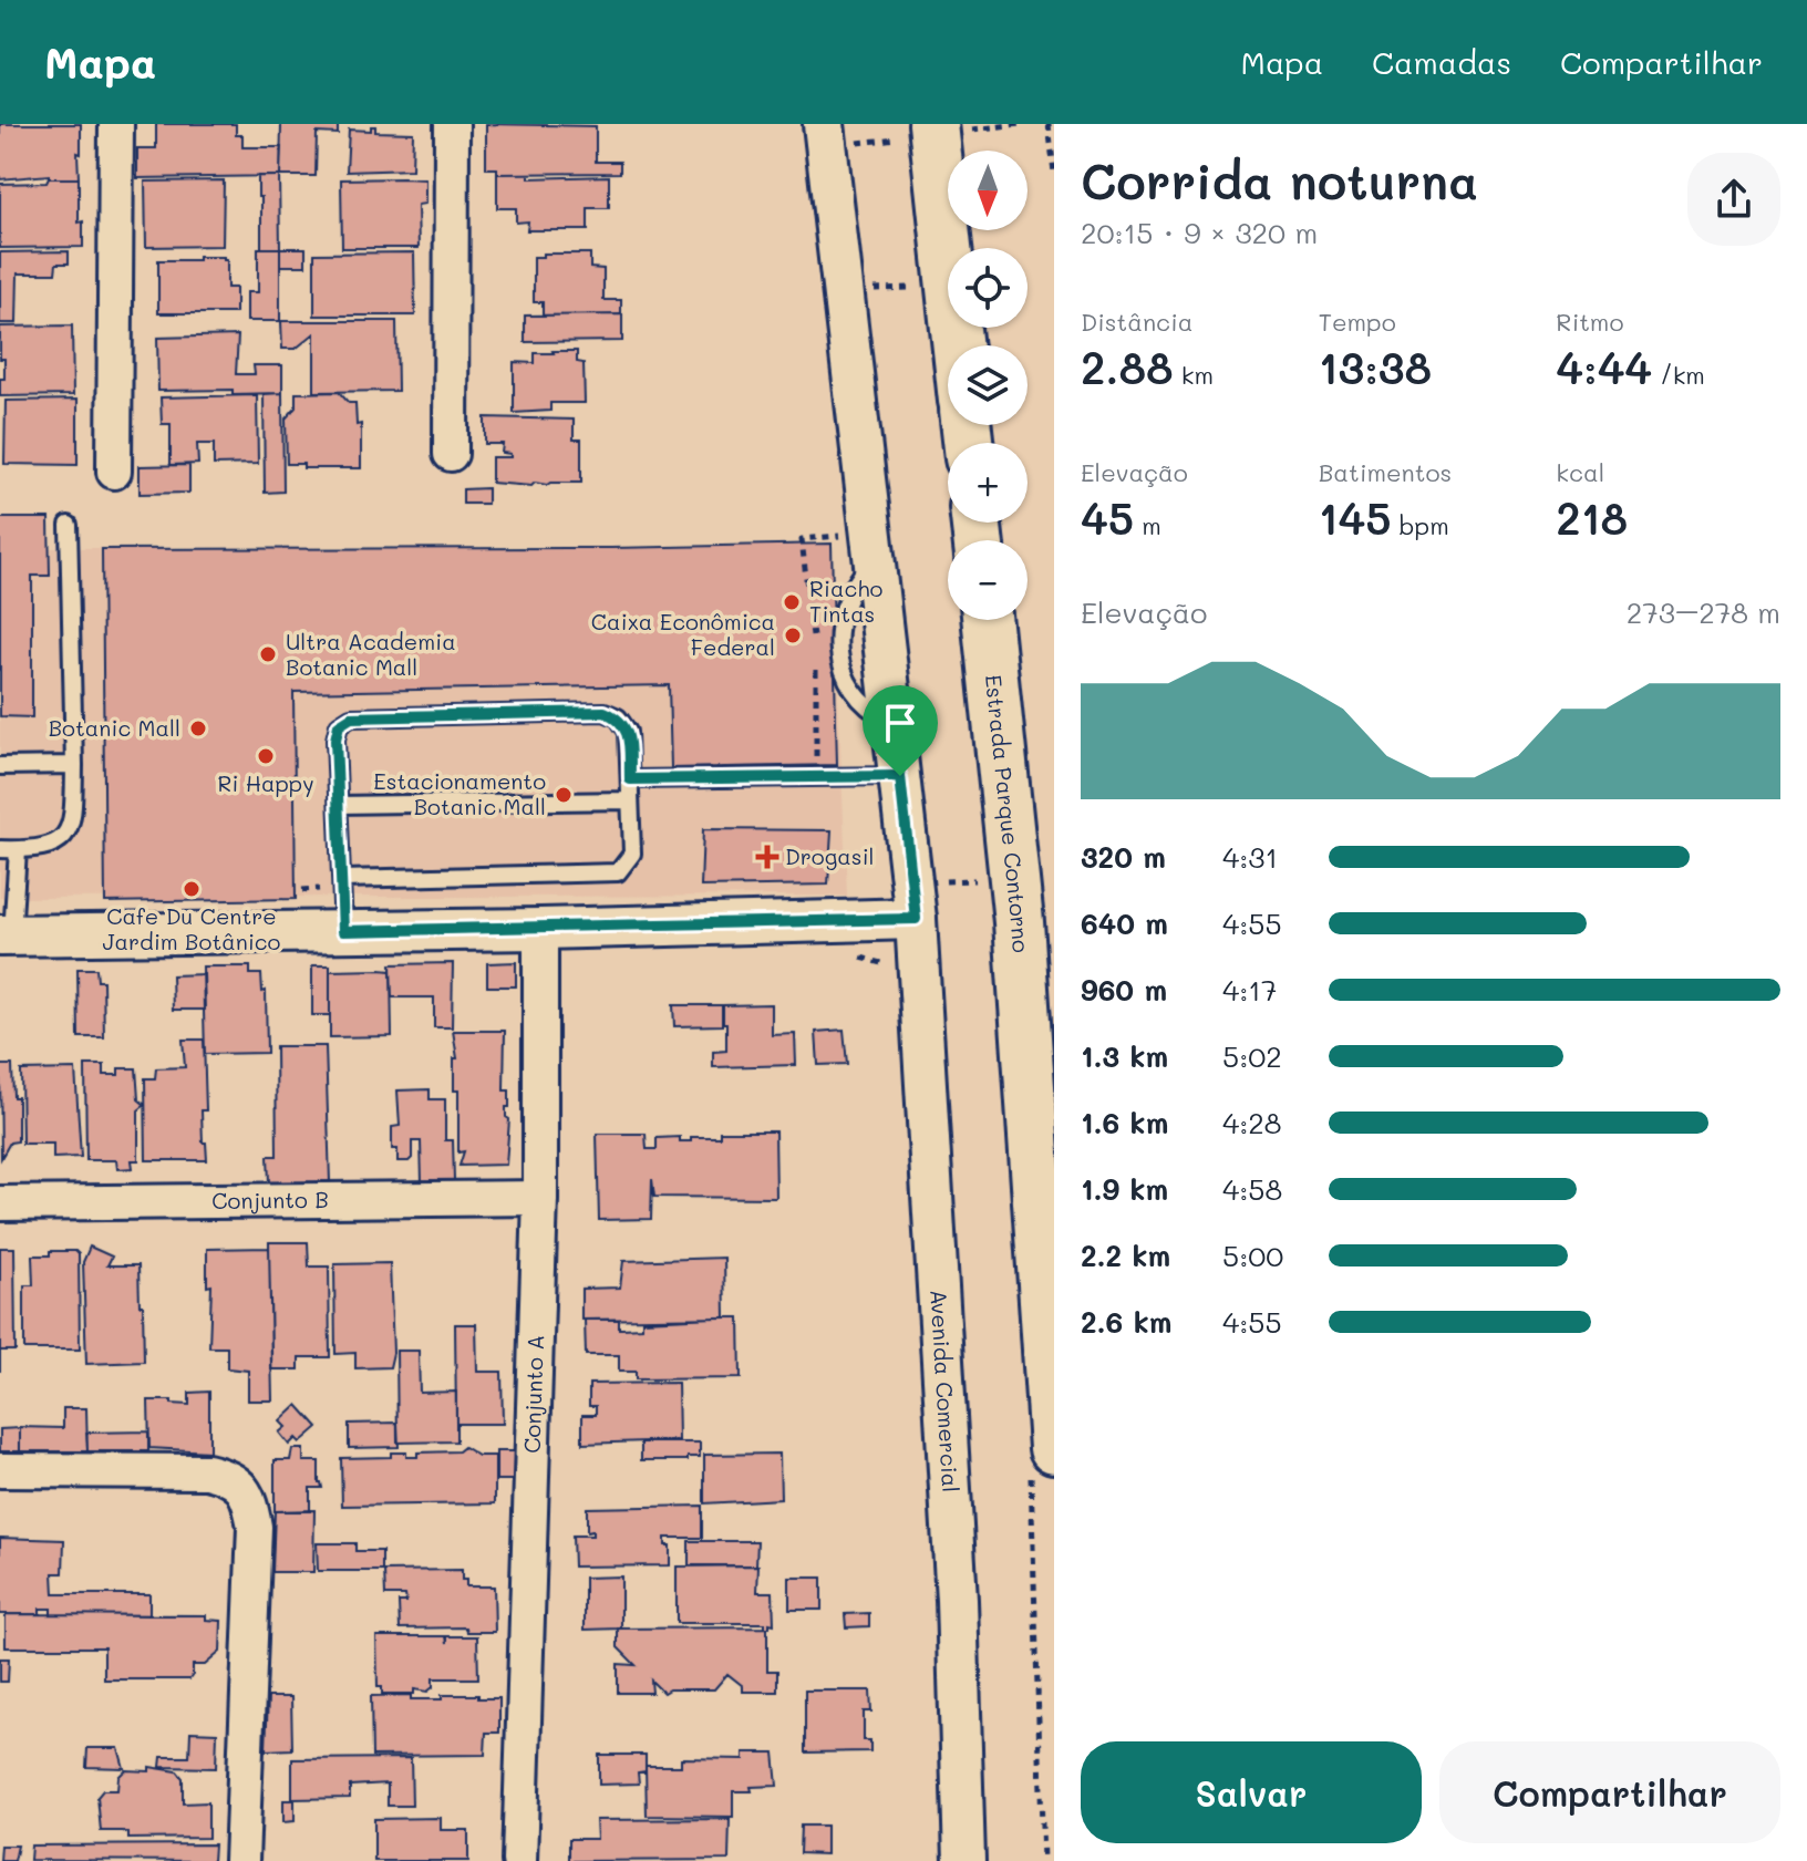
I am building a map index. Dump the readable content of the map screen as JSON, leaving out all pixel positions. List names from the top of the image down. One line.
{"streets":{"highway":["Estrada Parque Contorno"],"street":["Conjunto B","Avenida Comercial","Conjunto A"]},"crossings":[["Conjunto B","Conjunto A"]],"places":{"other":["Riacho Tintas","Caixa Econômica Federal","Ultra Academia Botanic Mall","Botanic Mall","Ri Happy","Estacionamento Botanic Mall","Cafe Du Centre Jardim Botânico"],"health":["Drogasil"]},"north":"bottom","page":{"header":"Mapa","nav":["Mapa","Camadas","Compartilhar"],"heading":["Corrida noturna","20:15 · 9 × 320 m"],"map_buttons":["+","−"],"stats":[["Distância","2.88 km"],["Tempo","13:38"],["Ritmo","4:44 /km"],["Elevação","45 m"],["Batimentos","145 bpm"],["kcal","218"]],"chart":["Elevação","273–278 m"],"list":[{"name":"320 m","note":"4:31"},{"name":"640 m","note":"4:55"},{"name":"960 m","note":"4:17"},{"name":"1.3 km","note":"5:02"},{"name":"1.6 km","note":"4:28"},{"name":"1.9 km","note":"4:58"},{"name":"2.2 km","note":"5:00"},{"name":"2.6 km","note":"4:55"}],"buttons":["Salvar","Compartilhar"]}}
